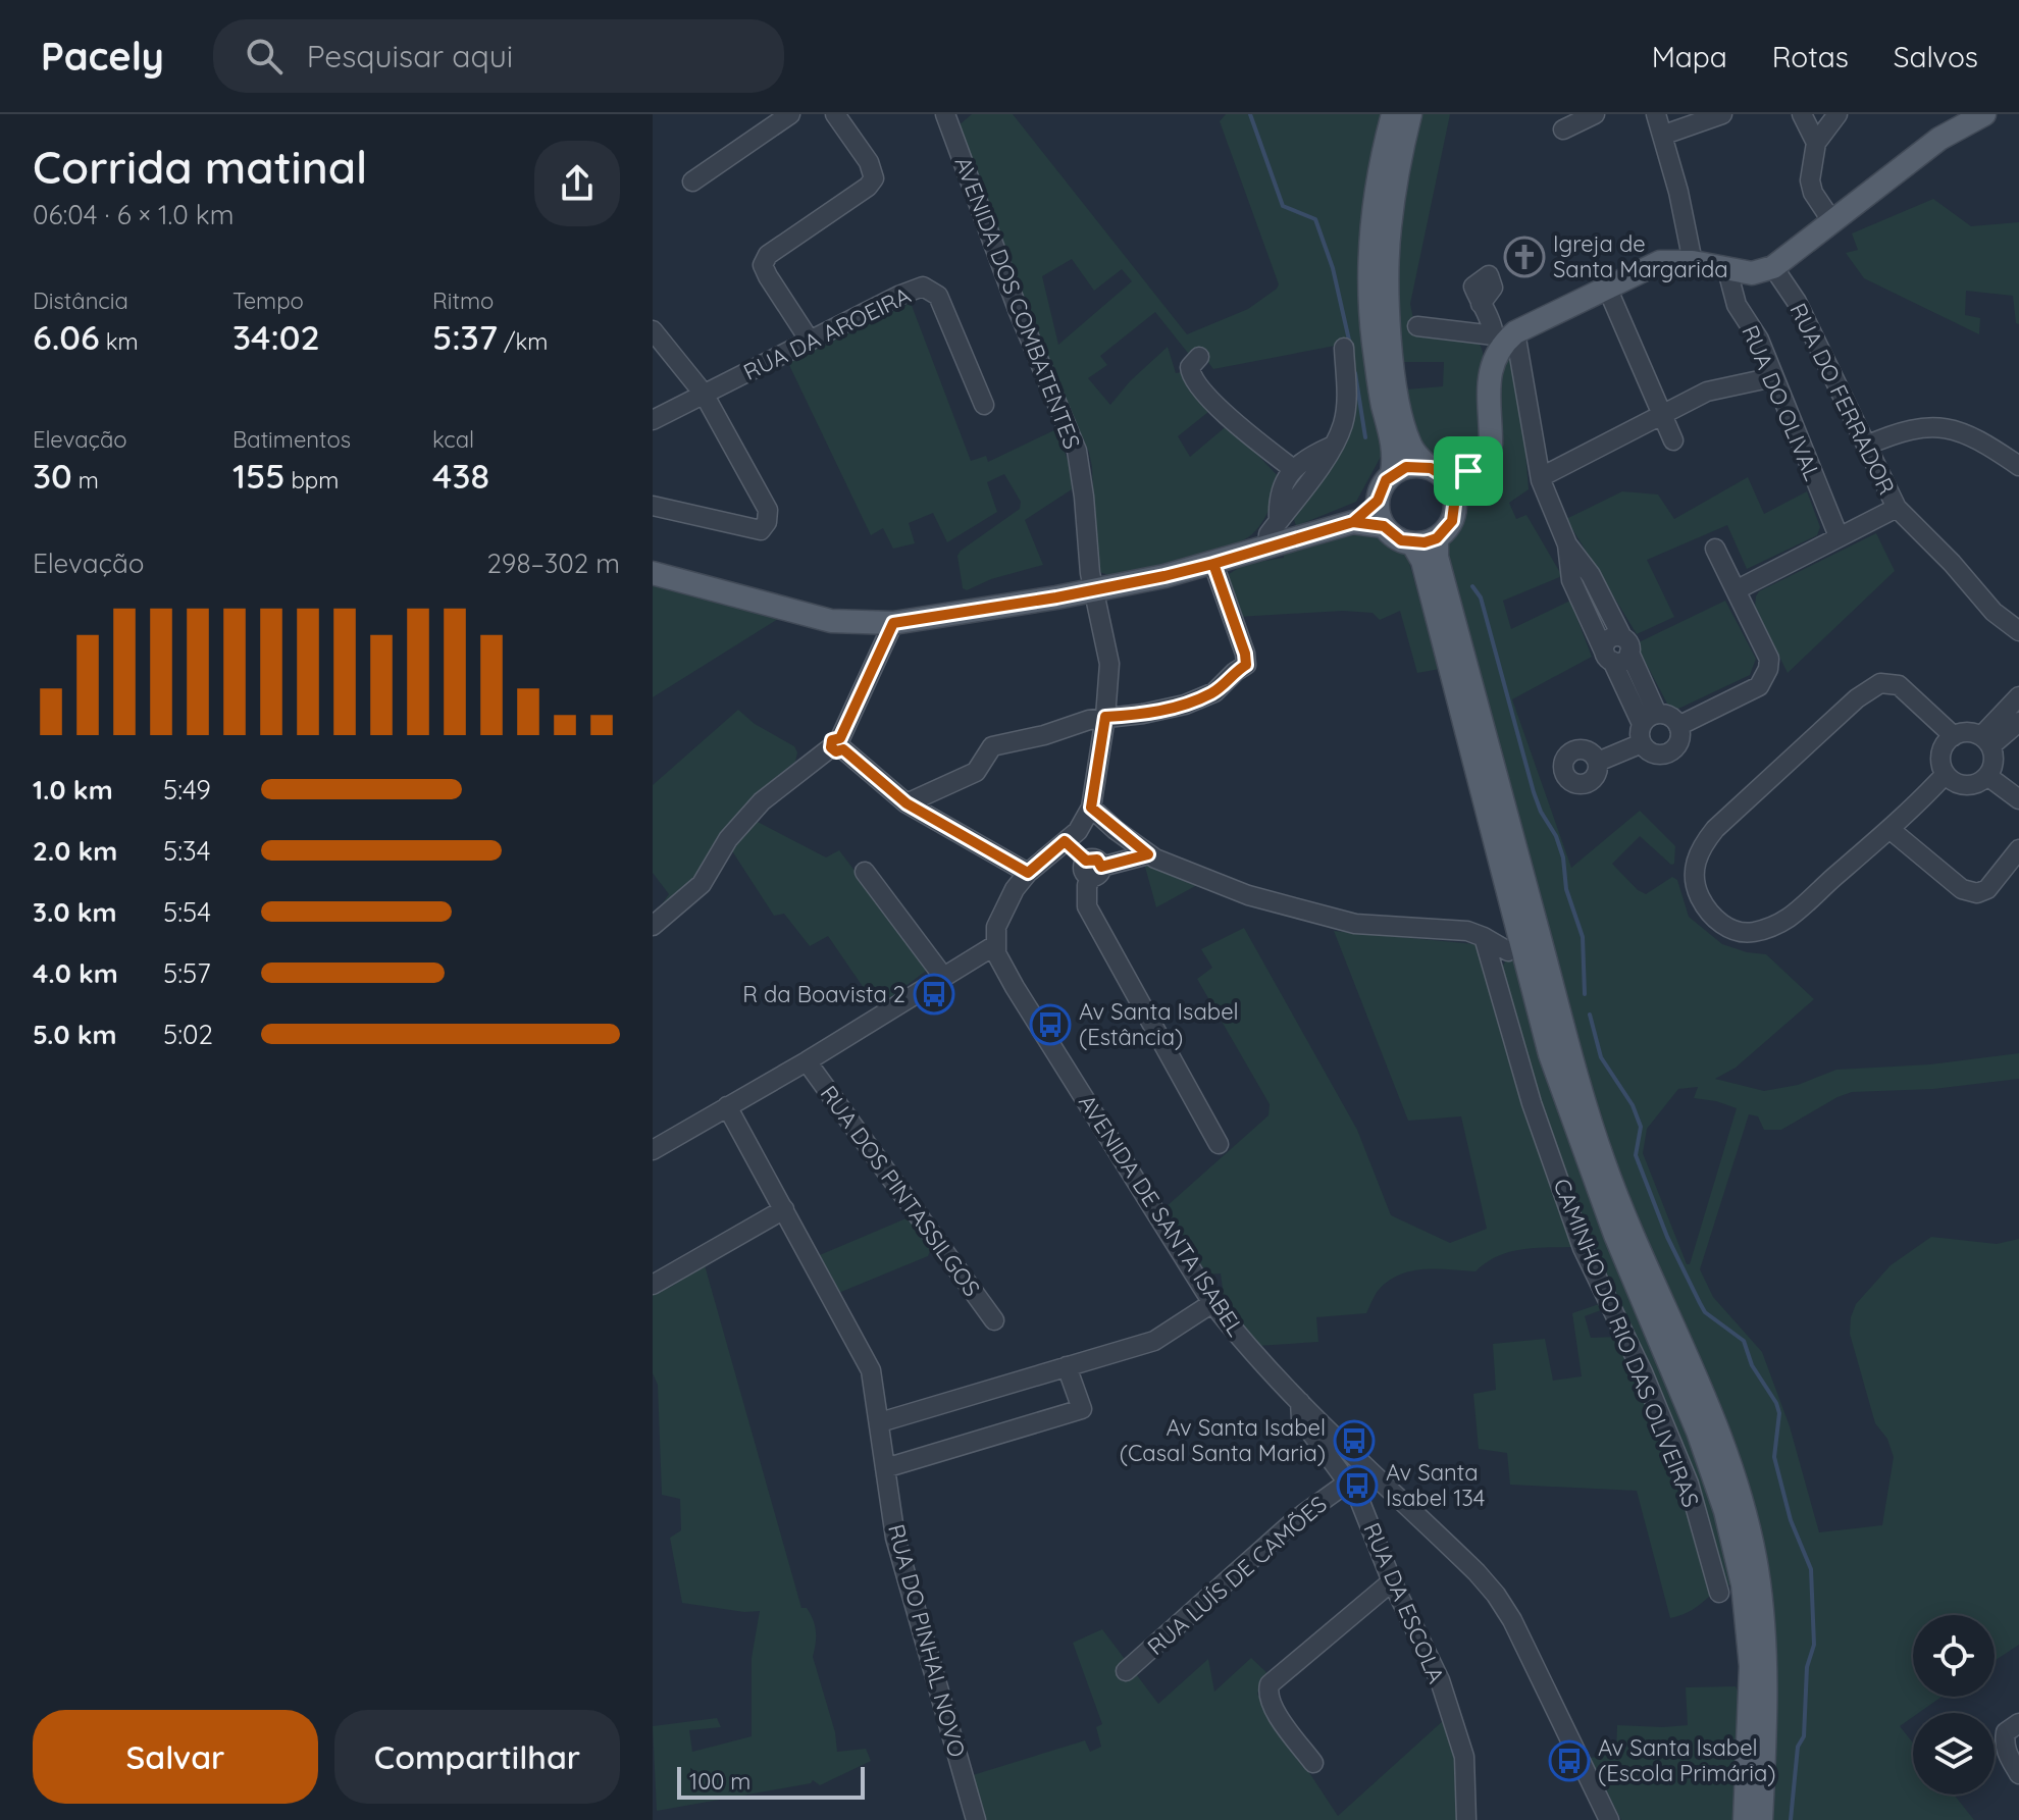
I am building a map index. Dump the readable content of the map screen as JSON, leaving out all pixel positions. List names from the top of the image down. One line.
{"streets":{"street":["AVENIDA DOS COMBATENTES","RUA DA AROEIRA","RUA DO FERRADOR","RUA DO OLIVAL","RUA DOS PINTASSILGOS","AVENIDA DE SANTA ISABEL","CAMINHO DO RIO DAS OLIVEIRAS","RUA LUÍS DE CAMÕES","RUA DA ESCOLA","RUA DO PINHAL NOVO"]},"crossings":[["AVENIDA DE SANTA ISABEL","RUA DA ESCOLA"],["RUA LUÍS DE CAMÕES","RUA DA ESCOLA"]],"places":{"church":["Igreja de Santa Margarida"],"bus stop":["R da Boavista 2","Av Santa Isabel (Estância)","Av Santa Isabel (Casal Santa Maria)","Av Santa Isabel 134","Av Santa Isabel (Escola Primária)"]},"scale_bar":"100 m","page":{"header":"Pacely","search":"Pesquisar aqui","nav":["Mapa","Rotas","Salvos"],"heading":["Corrida matinal","06:04 · 6 × 1.0 km"],"stats":[["Distância","6.06 km"],["Tempo","34:02"],["Ritmo","5:37 /km"],["Elevação","30 m"],["Batimentos","155 bpm"],["kcal","438"]],"chart":["Elevação","298–302 m"],"list":[{"name":"1.0 km","note":"5:49"},{"name":"2.0 km","note":"5:34"},{"name":"3.0 km","note":"5:54"},{"name":"4.0 km","note":"5:57"},{"name":"5.0 km","note":"5:02"}],"buttons":["Salvar","Compartilhar"],"scale":"100 m"}}
